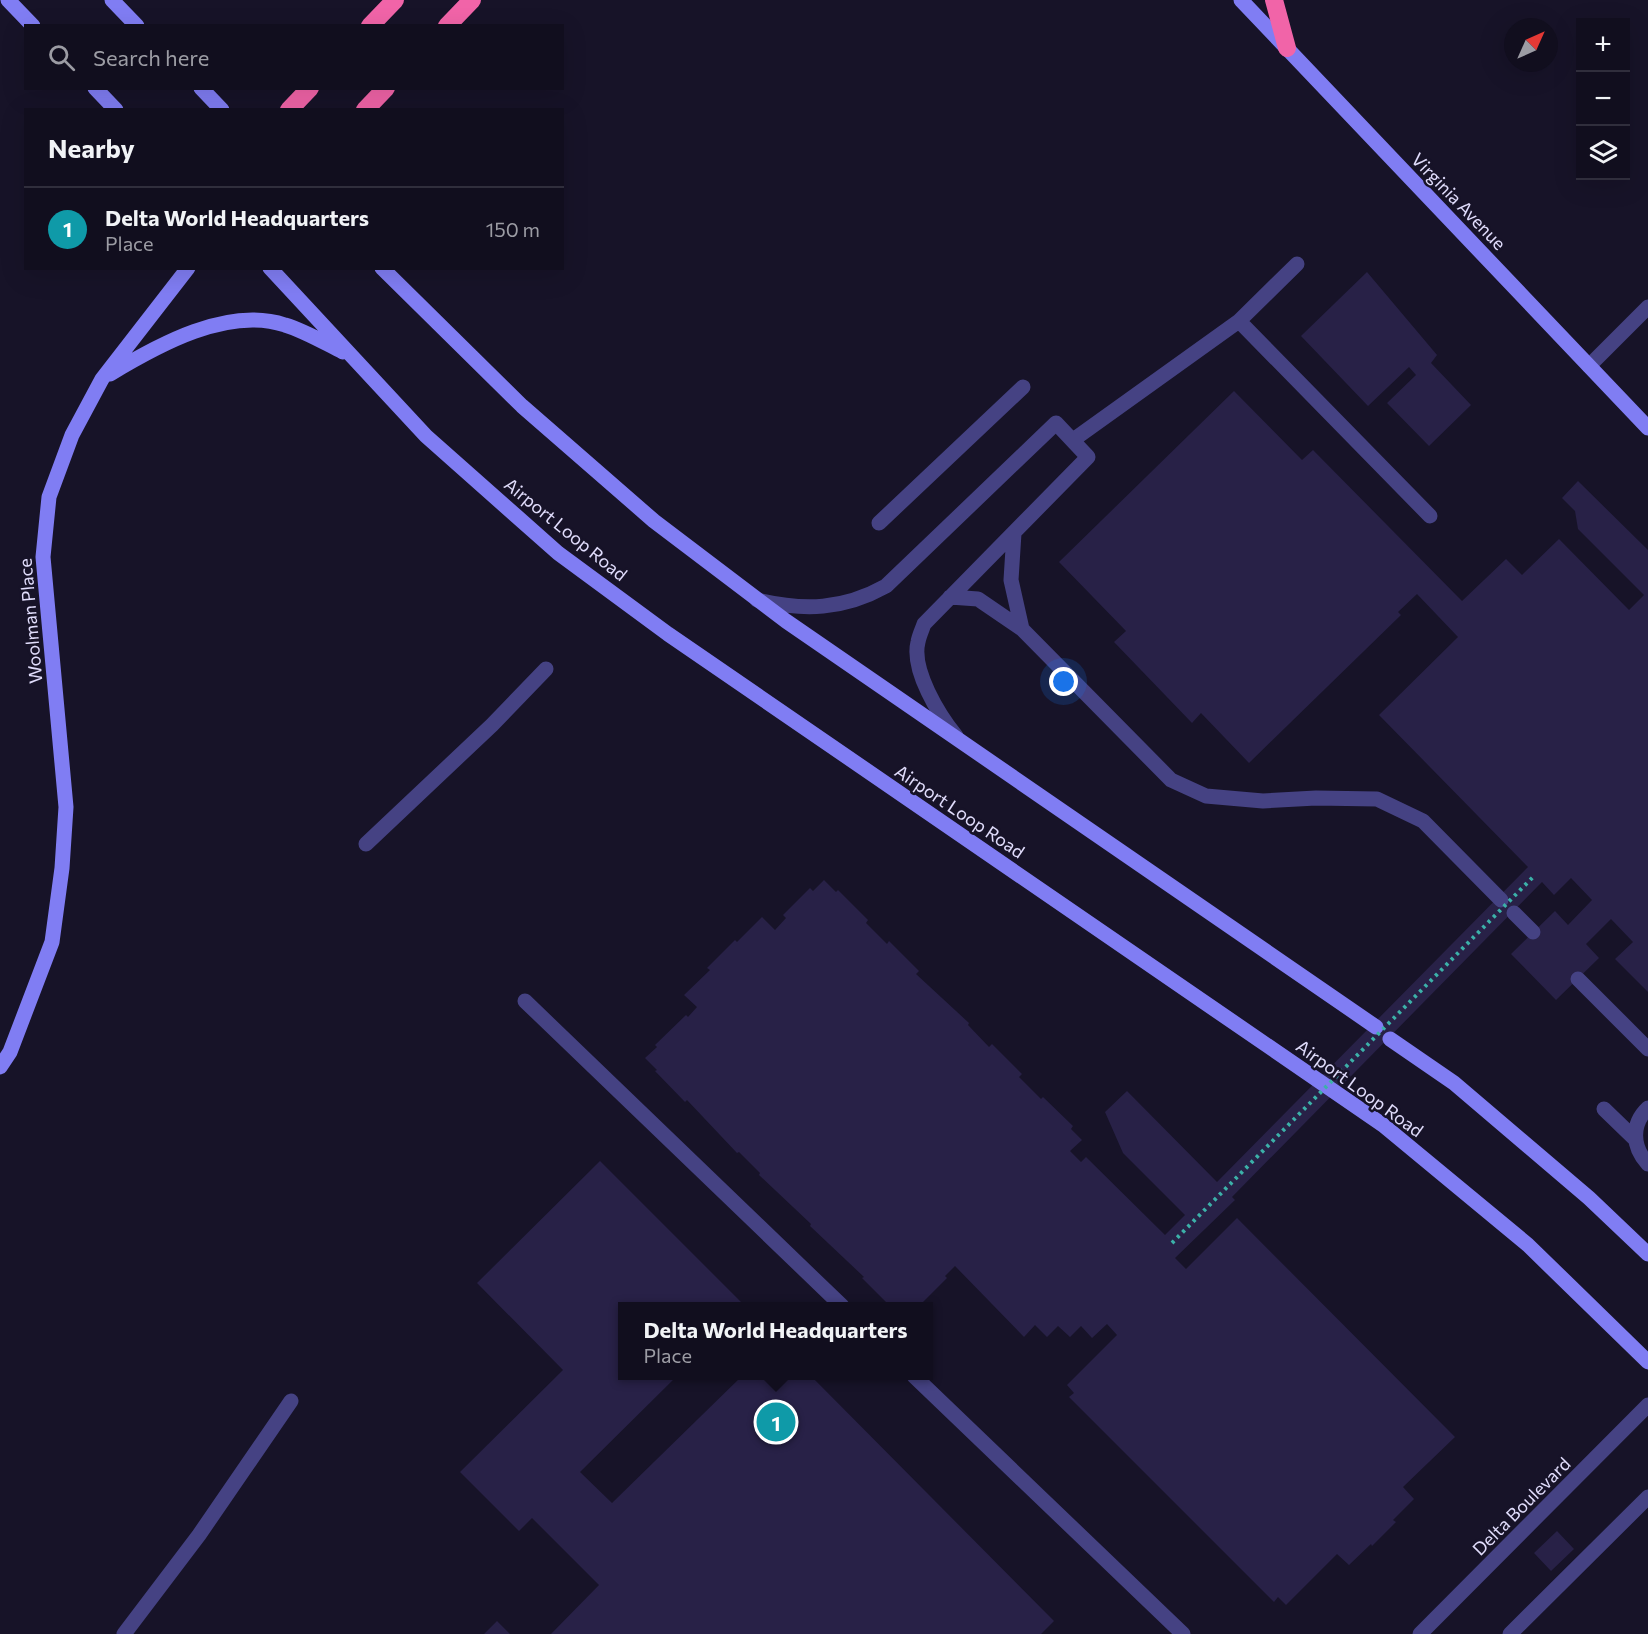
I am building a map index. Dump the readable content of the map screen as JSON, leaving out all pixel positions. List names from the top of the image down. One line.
{"streets":{"main road":["Virginia Avenue","Airport Loop Road","Woolman Place"],"street":["Delta Boulevard"]},"north":"top right","page":{"map_buttons":["+","−"],"search":"Search here","heading":"Nearby","list":[{"mark":"1","name":"Delta World Headquarters","note":"Place","value":"150 m"}],"popup":["Delta World Headquarters","Place"],"pins":"1"}}
